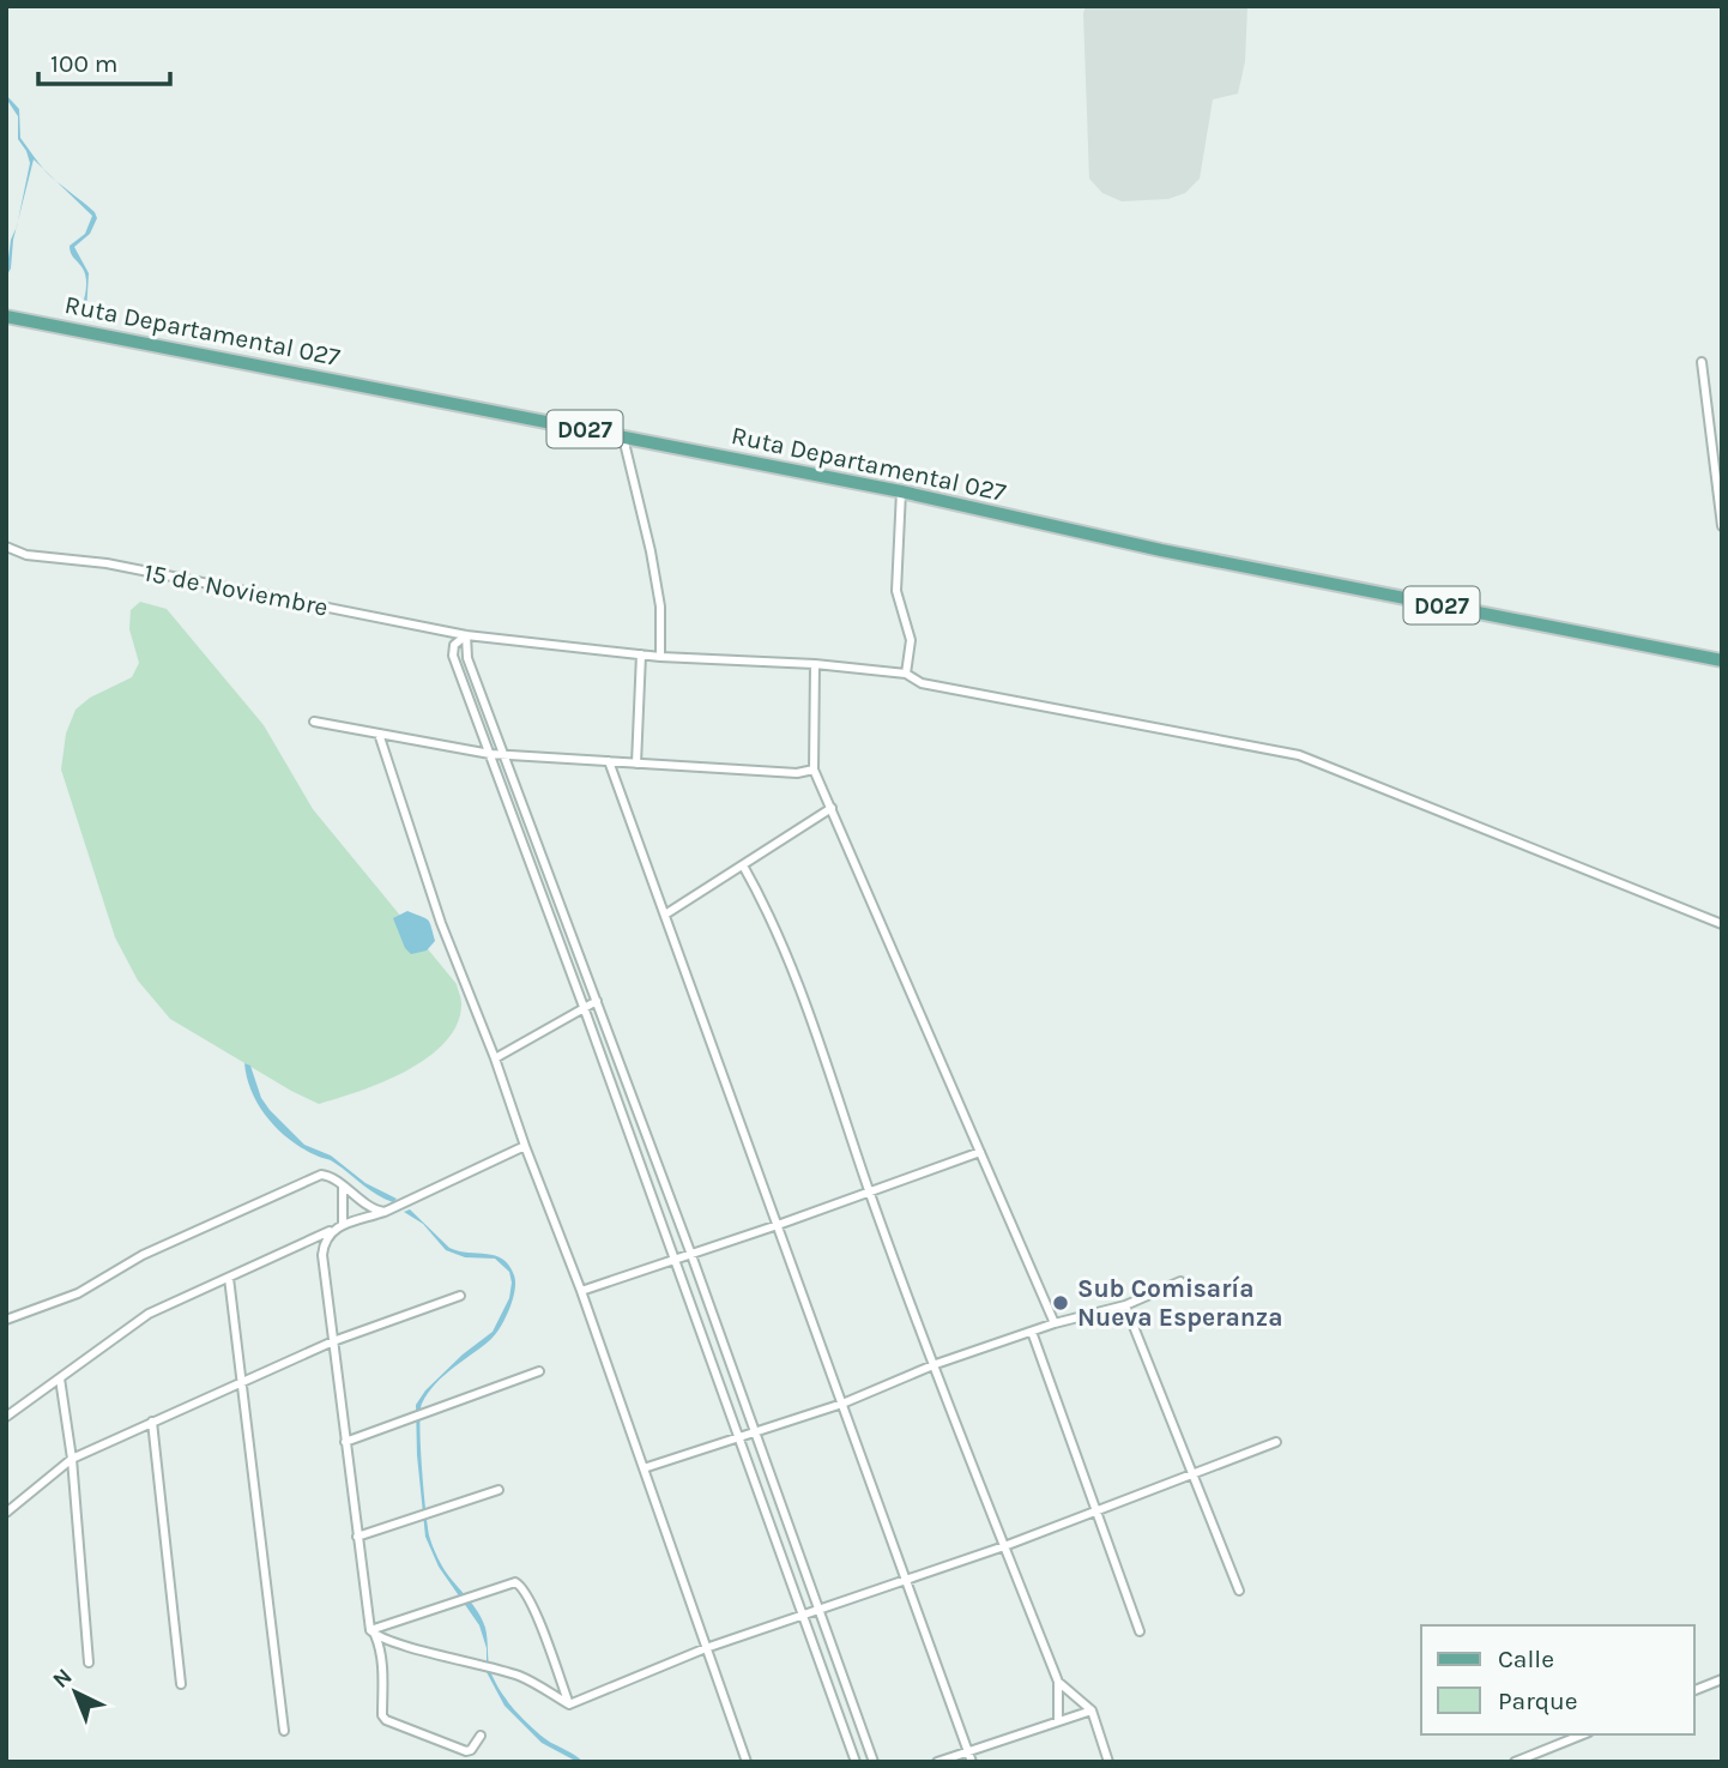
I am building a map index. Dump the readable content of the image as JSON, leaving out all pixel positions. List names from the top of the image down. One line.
{"streets":{"main road":["Ruta Departamental 027","D027"],"street":["15 de Noviembre"]},"places":["Sub Comisaría Nueva Esperanza"],"legend":["Calle","Parque"],"scale_bar":"100 m","north":"top left"}
